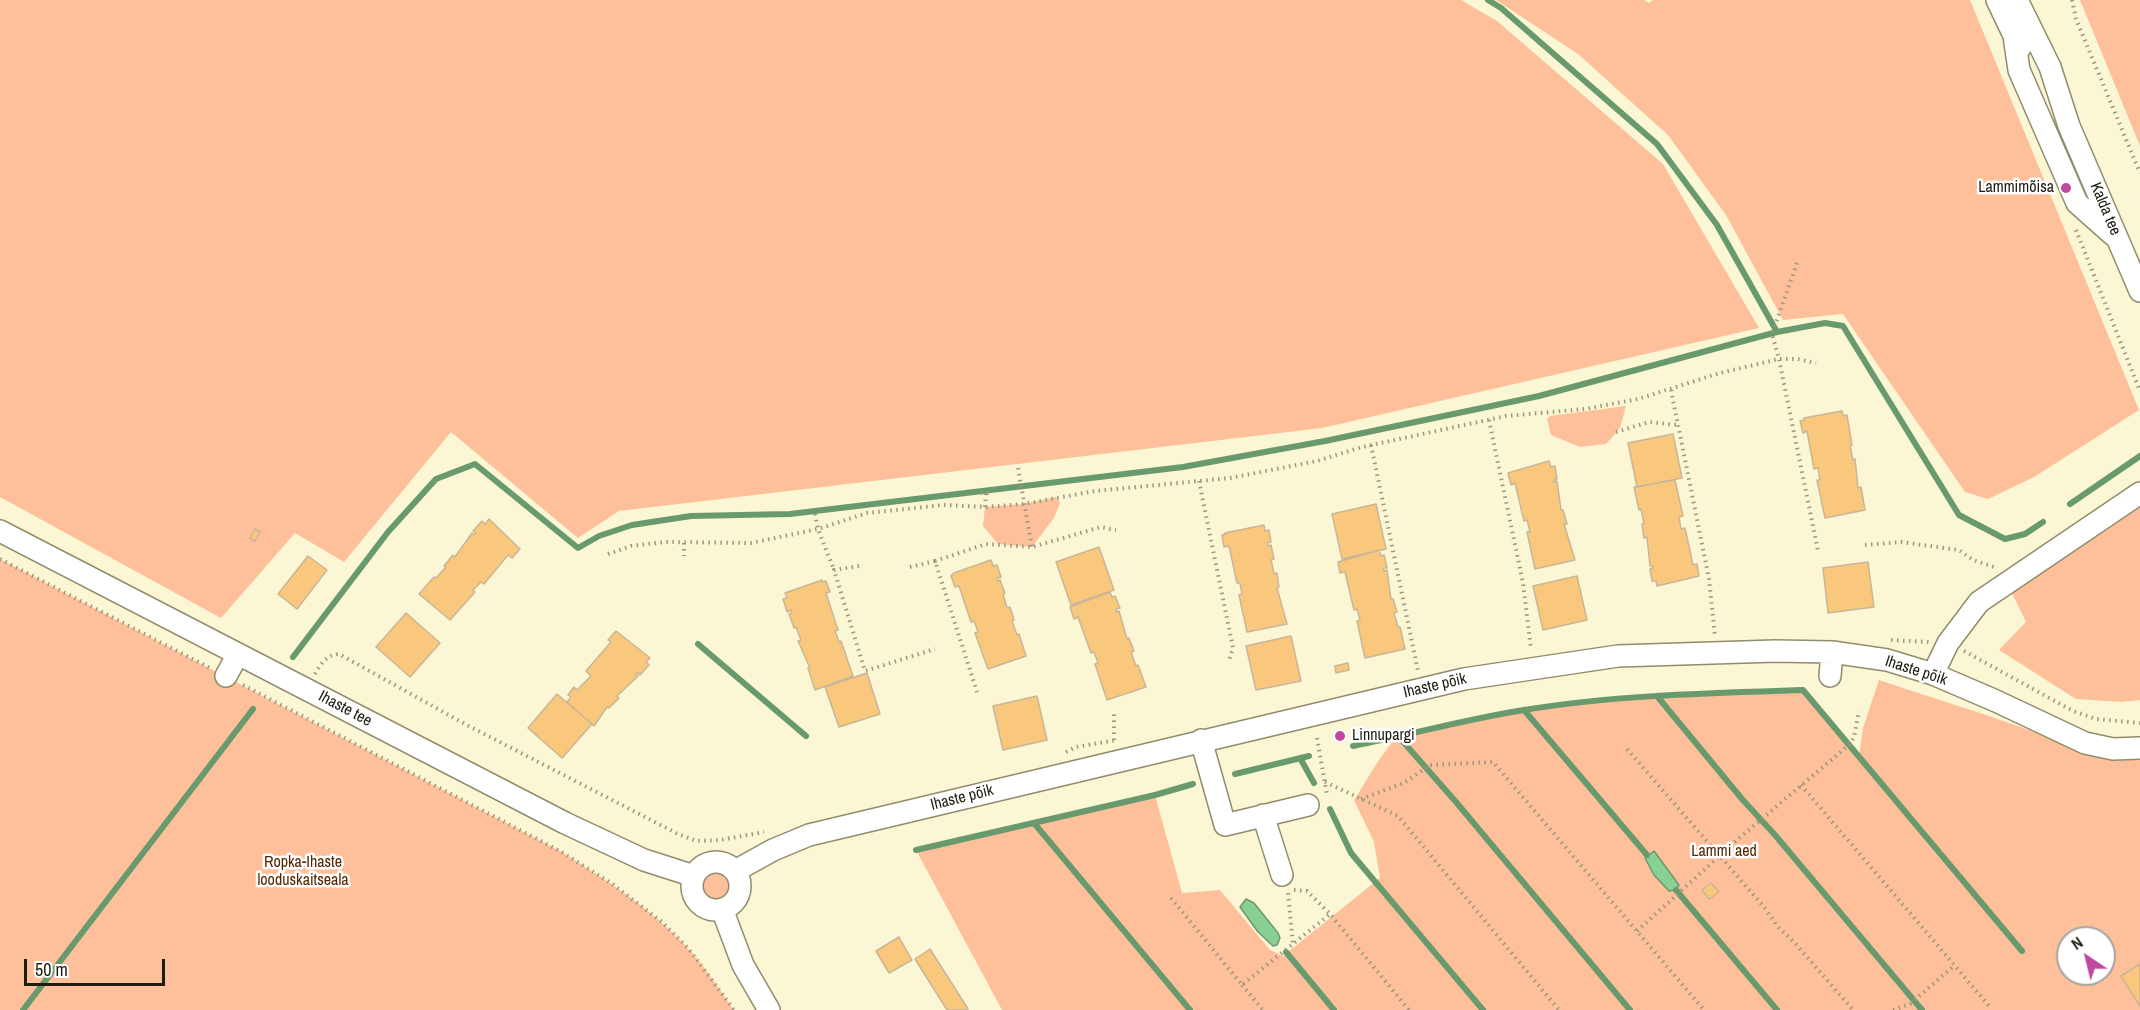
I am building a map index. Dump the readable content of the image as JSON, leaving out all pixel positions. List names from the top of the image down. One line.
{"streets":{"street":["Kalda tee","Ihaste põik","Ihaste tee"]},"crossings":[["Ihaste põik","Ihaste tee"]],"parks":["Lammi aed","Ropka-Ihaste looduskaitseala"],"places":["Lammimõisa","Linnupargi"],"scale_bar":"50 m","north":"top left"}
